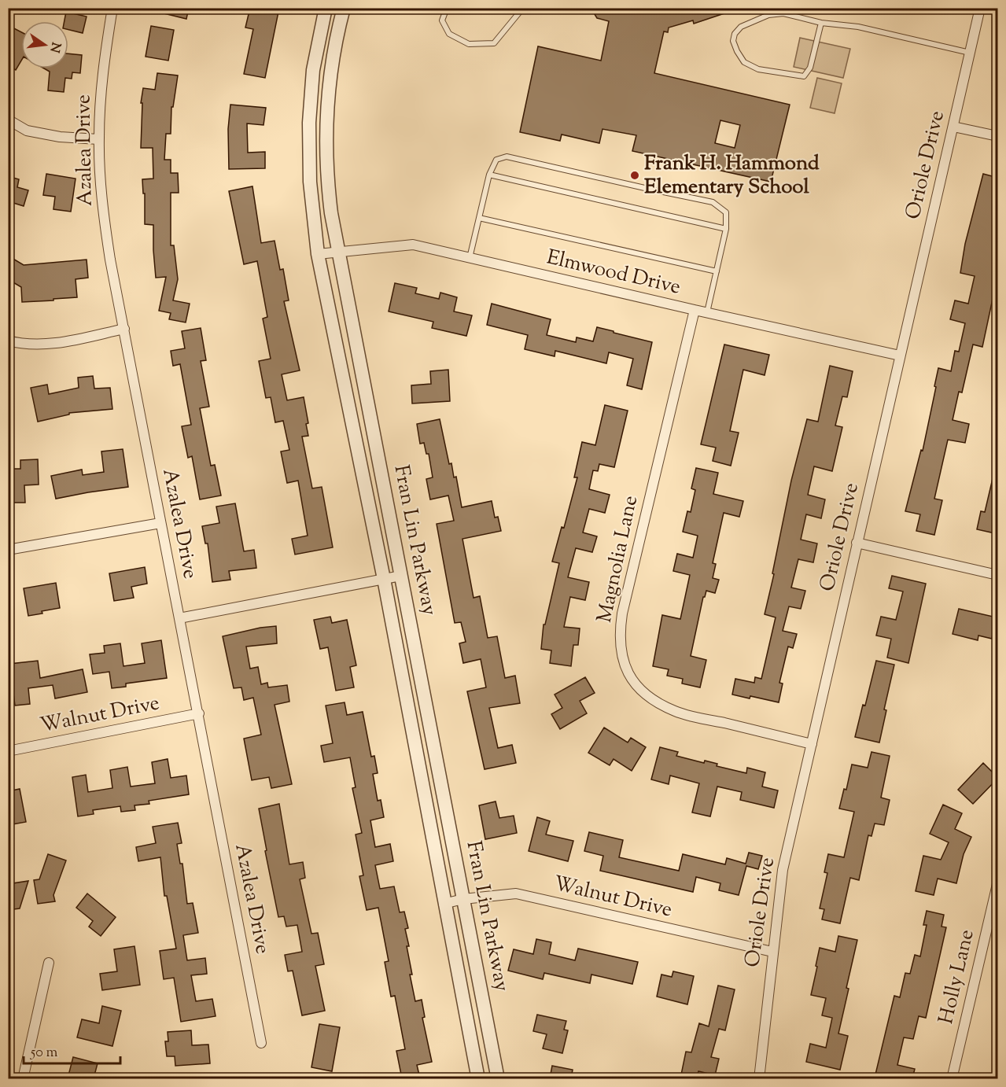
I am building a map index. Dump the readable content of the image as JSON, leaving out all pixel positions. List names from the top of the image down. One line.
{"streets":{"street":["Azalea Drive","Oriole Drive","Elmwood Drive","Fran Lin Parkway","Magnolia Lane","Walnut Drive","Holly Lane"]},"crossings":[["Azalea Drive","Walnut Drive"],["Oriole Drive","Elmwood Drive"],["Oriole Drive","Magnolia Lane"],["Oriole Drive","Walnut Drive"],["Elmwood Drive","Fran Lin Parkway"],["Elmwood Drive","Magnolia Lane"],["Fran Lin Parkway","Walnut Drive"]],"places":["Frank H. Hammond Elementary School"],"scale_bar":"50 m","north":"right"}
